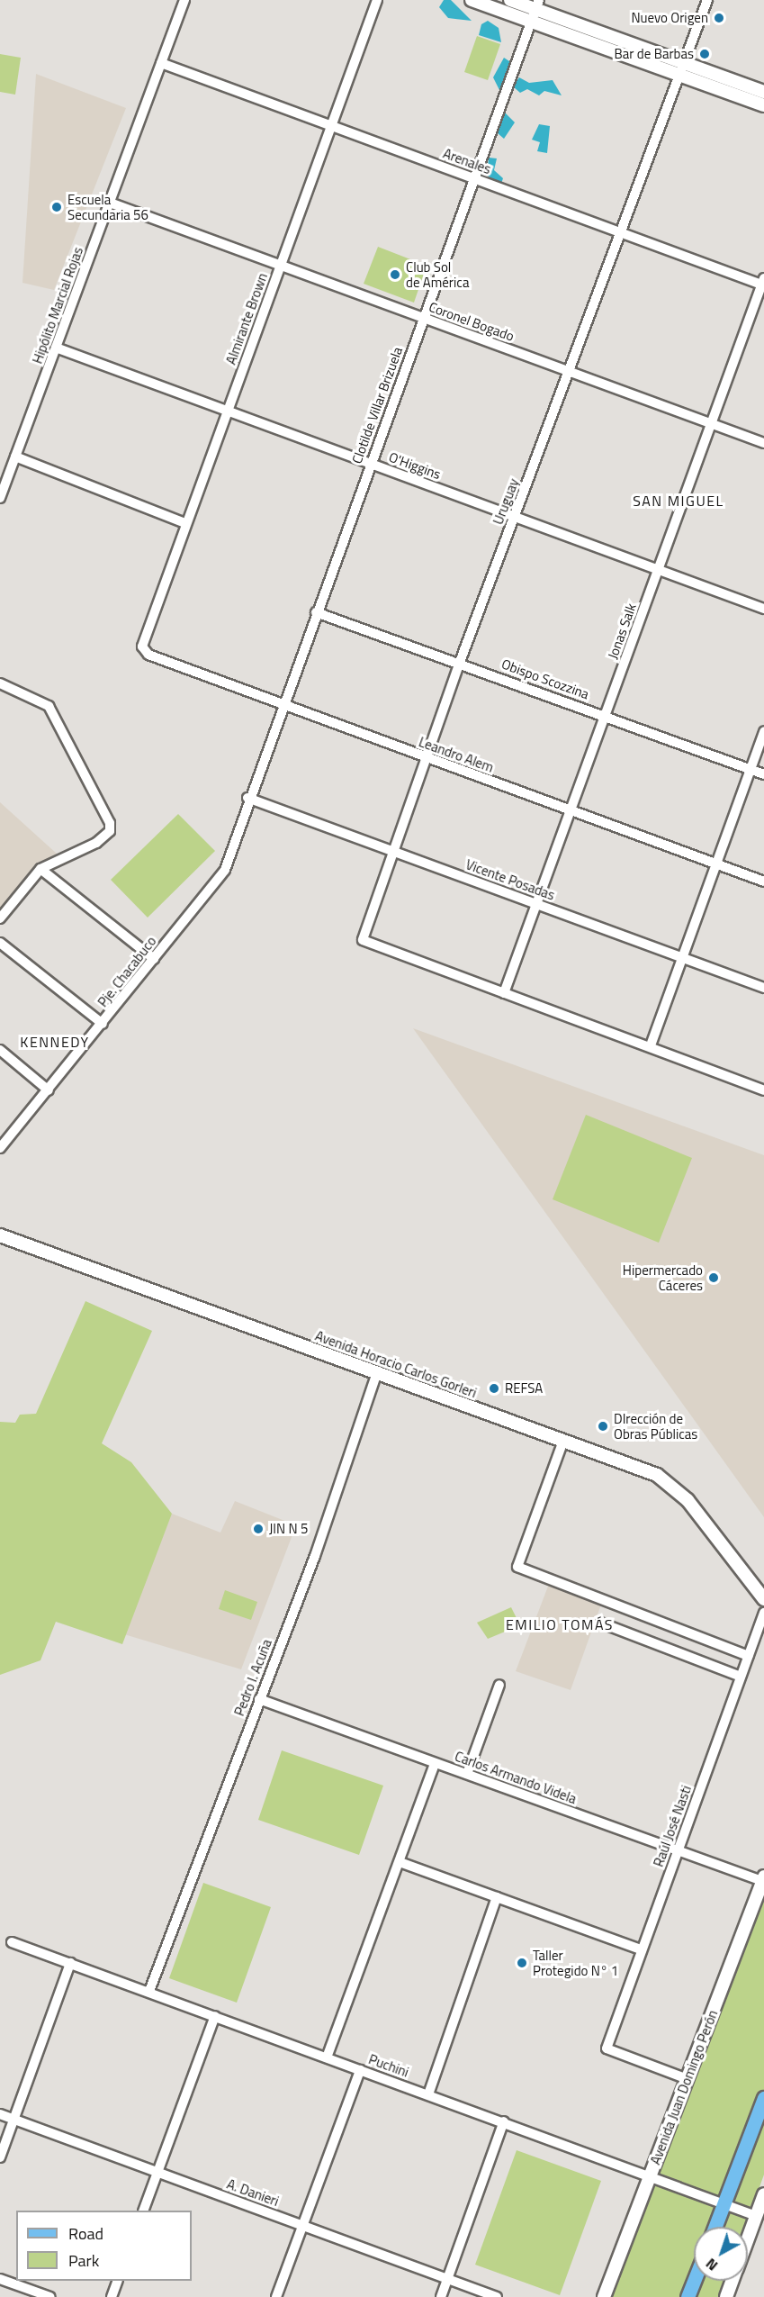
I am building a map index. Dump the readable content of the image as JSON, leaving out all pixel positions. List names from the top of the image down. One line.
{"streets":{"main road":["Avenida Horacio Carlos Gorleri","Avenida Juan Domingo Perón"],"street":["Arenales","Hipólito Marcial Rojas","Almirante Brown","Coronel Bogado","Clotilde Villar Brizuela","O'Higgins","Uruguay","Jonas Salk","Obispo Scozzina","Leandro Alem","Vicente Posadas","Pje. Chacabuco","Pedro I. Acuña","Carlos Armando Videla","Raúl José Nasti","Puchini","A. Danieri"]},"crossings":[["Arenales","Hipólito Marcial Rojas"],["Arenales","Almirante Brown"],["Arenales","Clotilde Villar Brizuela"],["Arenales","Uruguay"],["Arenales","Jonas Salk"],["Hipólito Marcial Rojas","Coronel Bogado"],["Hipólito Marcial Rojas","O'Higgins"],["Almirante Brown","Coronel Bogado"],["Almirante Brown","O'Higgins"],["Almirante Brown","Leandro Alem"],["Coronel Bogado","Clotilde Villar Brizuela"],["Coronel Bogado","Uruguay"],["Coronel Bogado","Jonas Salk"],["Clotilde Villar Brizuela","O'Higgins"],["Clotilde Villar Brizuela","Obispo Scozzina"],["Clotilde Villar Brizuela","Leandro Alem"],["Clotilde Villar Brizuela","Vicente Posadas"],["Clotilde Villar Brizuela","Pje. Chacabuco"],["O'Higgins","Uruguay"],["O'Higgins","Jonas Salk"],["Uruguay","Jonas Salk"],["Uruguay","Obispo Scozzina"],["Uruguay","Leandro Alem"],["Uruguay","Vicente Posadas"],["Jonas Salk","Obispo Scozzina"],["Jonas Salk","Leandro Alem"],["Jonas Salk","Vicente Posadas"],["Vicente Posadas","Pje. Chacabuco"],["Avenida Horacio Carlos Gorleri","Pedro I. Acuña"],["Pedro I. Acuña","Carlos Armando Videla"],["Pedro I. Acuña","Puchini"],["Carlos Armando Videla","Raúl José Nasti"],["Carlos Armando Videla","Avenida Juan Domingo Perón"],["Raúl José Nasti","Avenida Juan Domingo Perón"],["Puchini","Avenida Juan Domingo Perón"]],"districts":["SAN MIGUEL","KENNEDY","EMILIO TOMÁS"],"places":["Nuevo Origen","Bar de Barbas","Escuela Secundaria 56","Club Sol de América","Hipermercado Cáceres","REFSA","DIrección de Obras Públicas","JIN N 5","Taller Protegido N° 1"],"legend":["Road","Park"],"north":"bottom left"}
